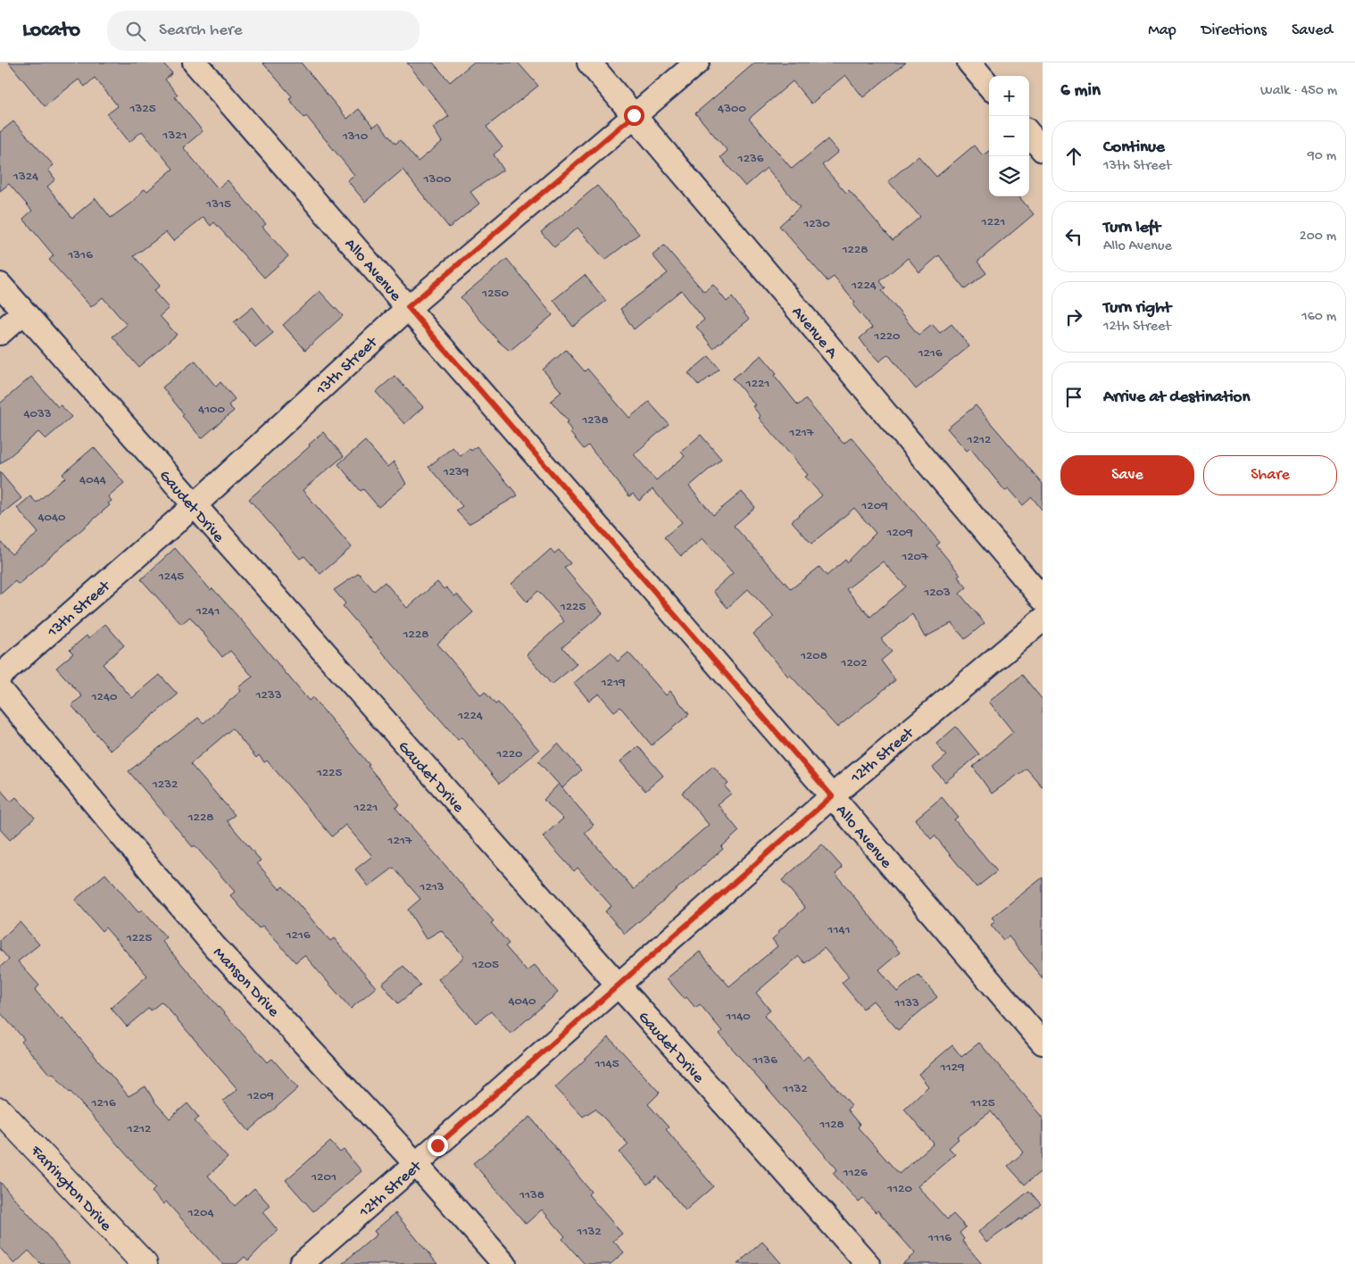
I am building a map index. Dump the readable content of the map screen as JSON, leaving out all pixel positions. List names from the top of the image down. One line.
{"streets":{"street":["Allo Avenue","Avenue A","13th Street","Gaudet Drive","12th Street","Manson Drive","Farrington Drive"]},"crossings":[["Allo Avenue","13th Street"],["Allo Avenue","12th Street"],["Avenue A","13th Street"],["13th Street","Gaudet Drive"],["Gaudet Drive","12th Street"],["12th Street","Manson Drive"]],"house_numbers":["1325","4300","1321","1310","1236","1324","1300","1315","1221","1230","1228","1316","1224","1250","1220","1216","1221","4100","4033","1238","1217","1212","1239","4044","1209","4040","1209","1207","1245","1203","1225","1241","1228","1208","1202","1219","1233","1240","1224","1220","1225","1232","1221","1228","1217","1213","1141","1216","1225","1205","4040","1133","1140","1136","1145","1129","1132","1209","1216","1125","1128","1212","1126","1201","1120","1138","1204","1132","1116"],"page":{"header":"Locato","search":"Search here","nav":["Map","Directions","Saved"],"heading":["6 min","Walk · 450 m"],"map_buttons":["+","−"],"list":[["Continue","13th Street","90 m"],["Turn left","Allo Avenue","200 m"],["Turn right","12th Street","160 m"],"Arrive at destination"],"buttons":["Save","Share"]}}
